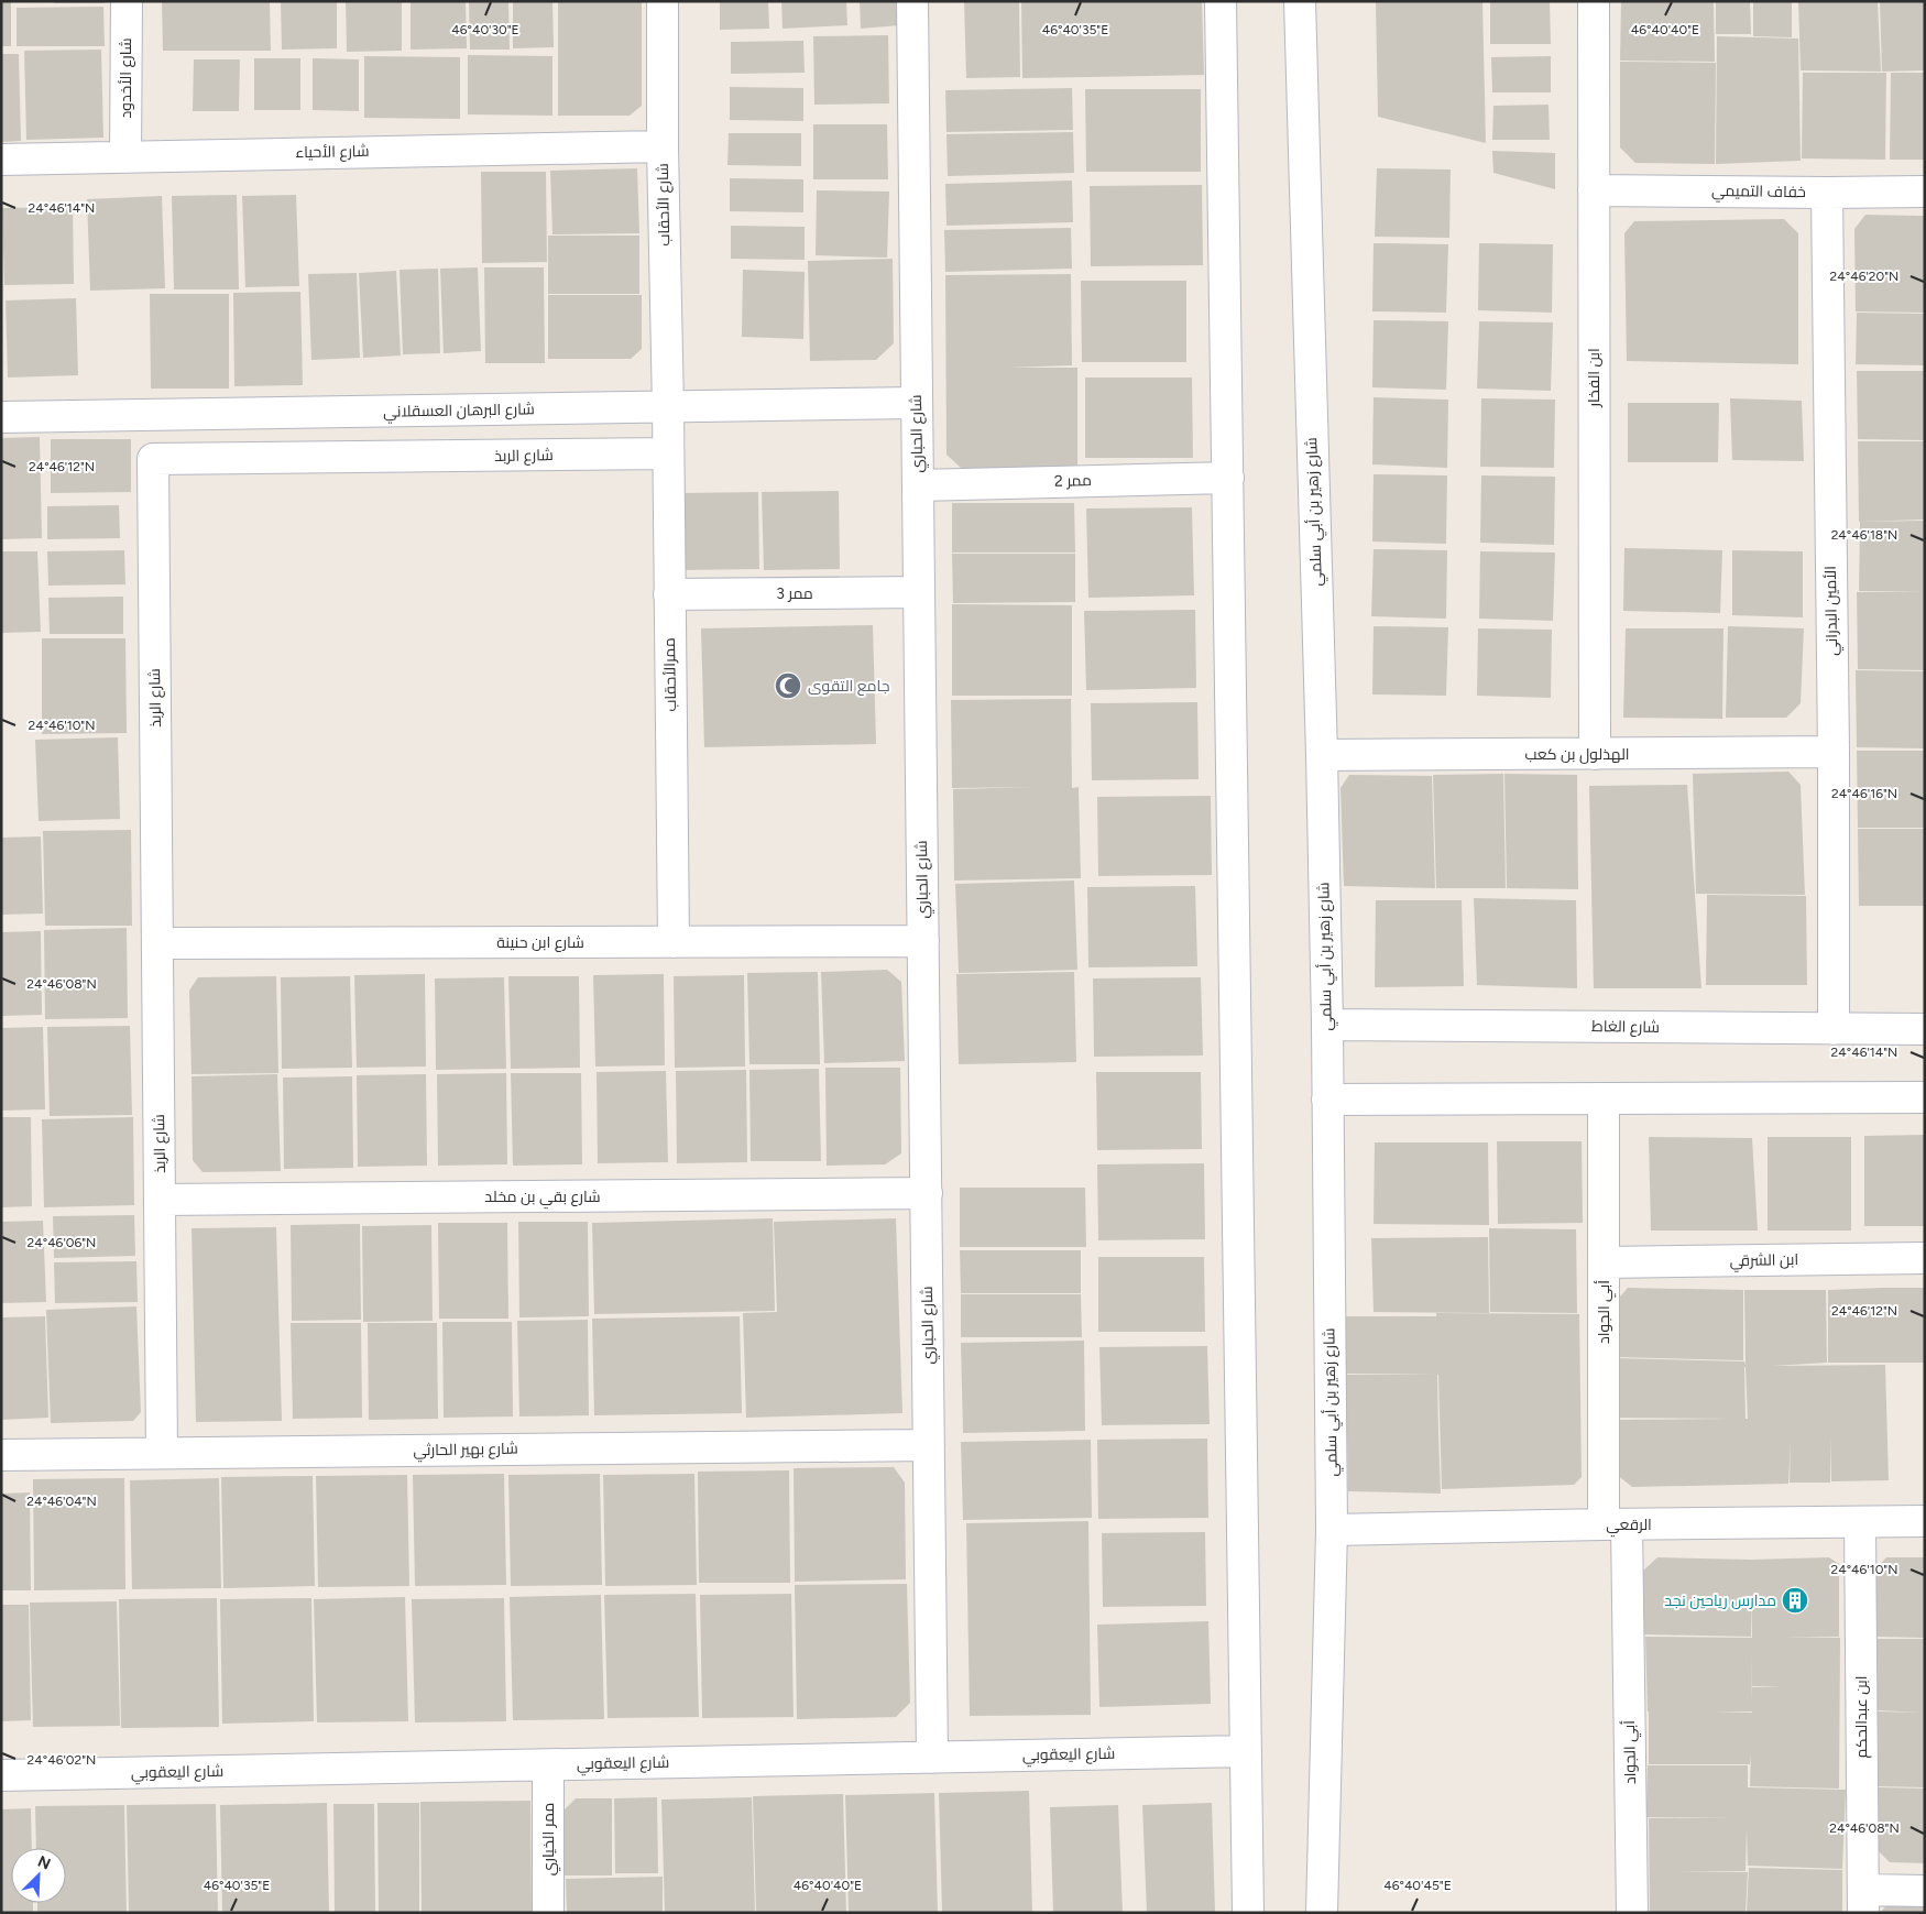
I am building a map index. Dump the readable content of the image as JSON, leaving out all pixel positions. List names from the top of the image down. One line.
{"streets":{"street":["شارع الأخدود","شارع الأحياء","خفاف التميمي","شارع الأحقاب","ابن الفخار","شارع البرهان العسقلاني","شارع الحباري","شارع الربذ","ممر 2","شارع زهير بن أبي سلمي","ممر 3","الأمين البدراني","ممرالأحقاب","الهذلول بن كعب","شارع ابن حنينة","شارع الغاط","شارع بقي بن مخلد","ابن الشرقي","أبي الجواد","شارع بهير الحارثي","الرقعي","ابن عبدالحكم","شارع اليعقوبي","ممر الخياري"]},"crossings":[["شارع الأخدود","شارع الأحياء"],["شارع الأحياء","شارع الأحقاب"],["خفاف التميمي","ابن الفخار"],["خفاف التميمي","الأمين البدراني"],["شارع الأحقاب","شارع البرهان العسقلاني"],["شارع الأحقاب","ممرالأحقاب"],["ابن الفخار","الهذلول بن كعب"],["شارع البرهان العسقلاني","شارع الحباري"],["شارع البرهان العسقلاني","ممرالأحقاب"],["شارع الحباري","ممر 2"],["شارع الحباري","ممر 3"],["شارع الحباري","شارع ابن حنينة"],["شارع الحباري","شارع بقي بن مخلد"],["شارع الحباري","شارع بهير الحارثي"],["شارع الحباري","شارع اليعقوبي"],["شارع الربذ","ممرالأحقاب"],["شارع الربذ","شارع ابن حنينة"],["شارع الربذ","شارع بقي بن مخلد"],["شارع الربذ","شارع بهير الحارثي"],["شارع زهير بن أبي سلمي","الهذلول بن كعب"],["شارع زهير بن أبي سلمي","شارع الغاط"],["شارع زهير بن أبي سلمي","الرقعي"],["ممر 3","ممرالأحقاب"],["الأمين البدراني","الهذلول بن كعب"],["الأمين البدراني","شارع الغاط"],["ممرالأحقاب","شارع ابن حنينة"],["ابن الشرقي","أبي الجواد"],["أبي الجواد","الرقعي"],["الرقعي","ابن عبدالحكم"],["شارع اليعقوبي","ممر الخياري"]],"places":{"mosque":["جامع التقوى"],"building":["مدارس رياحين نجد"]},"north":"top right","coordinates":["46°40'30\"E","46°40'35\"E","46°40'40\"E","24°46'14\"N","24°46'20\"N","24°46'12\"N","24°46'18\"N","24°46'10\"N","24°46'16\"N","24°46'08\"N","24°46'06\"N","24°46'04\"N","24°46'02\"N","46°40'45\"E"]}
